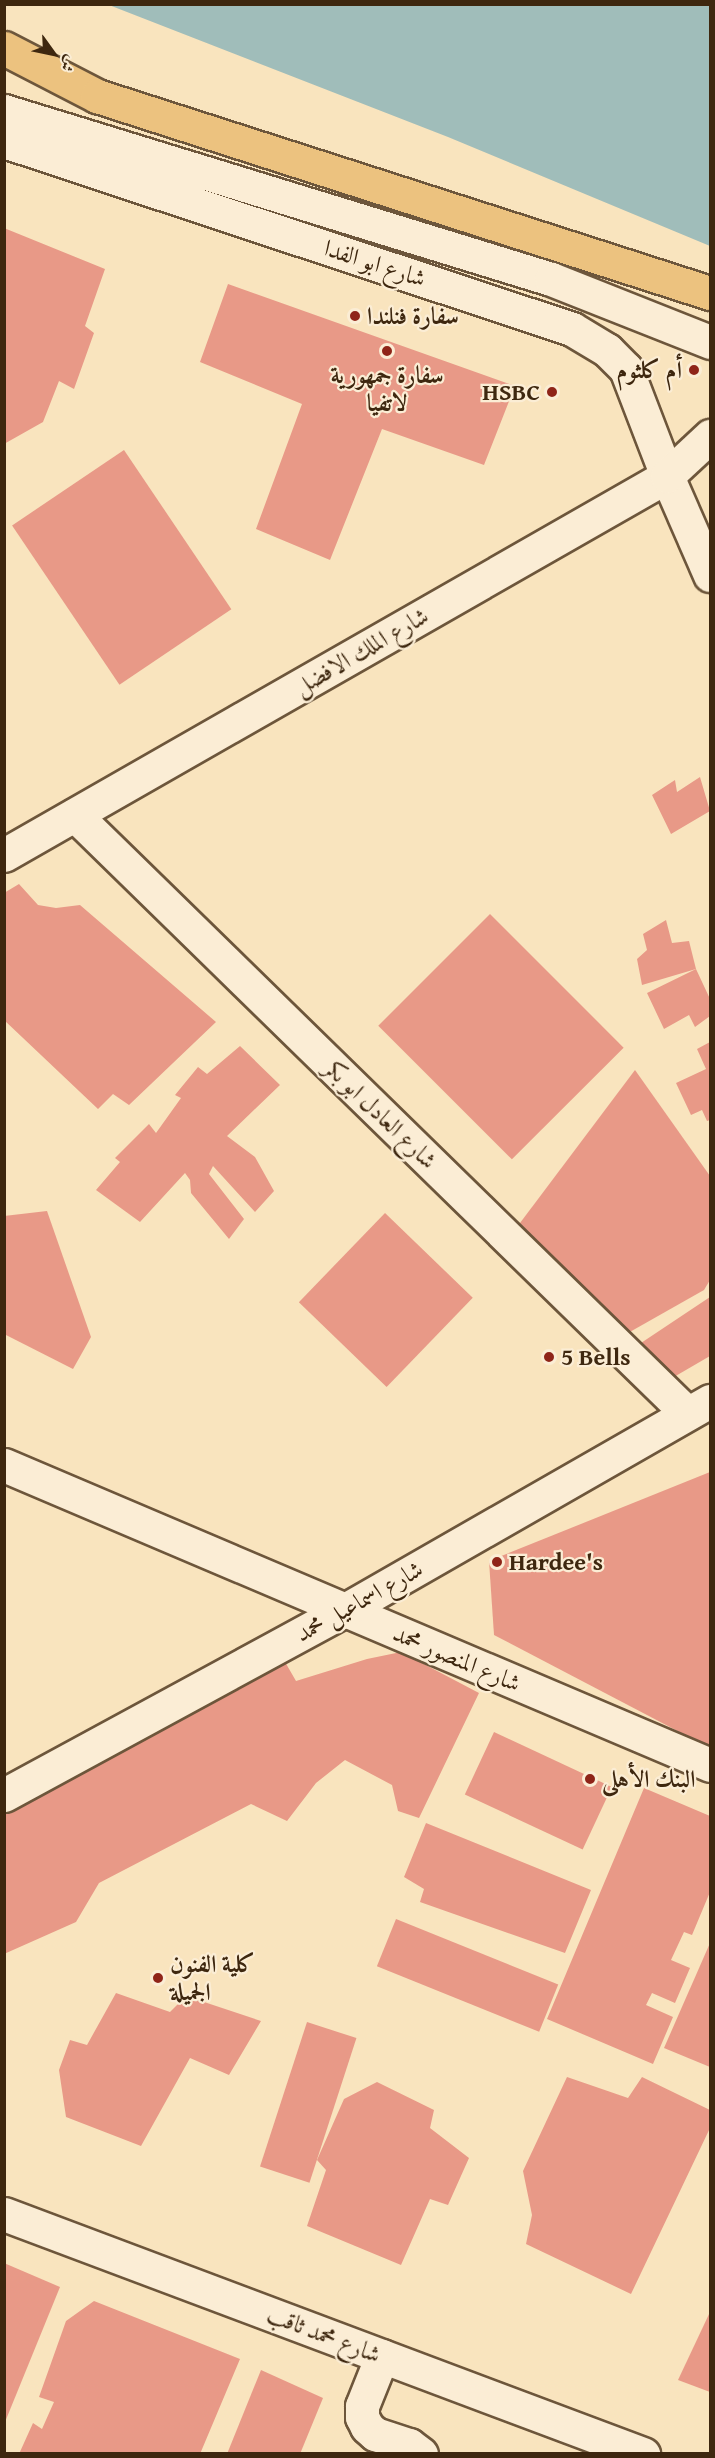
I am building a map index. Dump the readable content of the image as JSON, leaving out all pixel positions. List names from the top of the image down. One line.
{"streets":{"street":["شارع ابو الفدا","شارع الملك الافضل","شارع العادل ابو بكر","شارع اسماعيل محمد","شارع المنصور محمد","شارع محمد ثاقب"]},"crossings":[["شارع ابو الفدا","شارع الملك الافضل"],["شارع الملك الافضل","شارع العادل ابو بكر"],["شارع العادل ابو بكر","شارع اسماعيل محمد"],["شارع اسماعيل محمد","شارع المنصور محمد"]],"places":["سفارة فنلندا","سفارة جمهورية لاتفيا","أم كلثوم","HSBC","5 Bells","Hardee's","البنك الأهلى","كلية الفنون الجميلة"],"north":"bottom right"}
